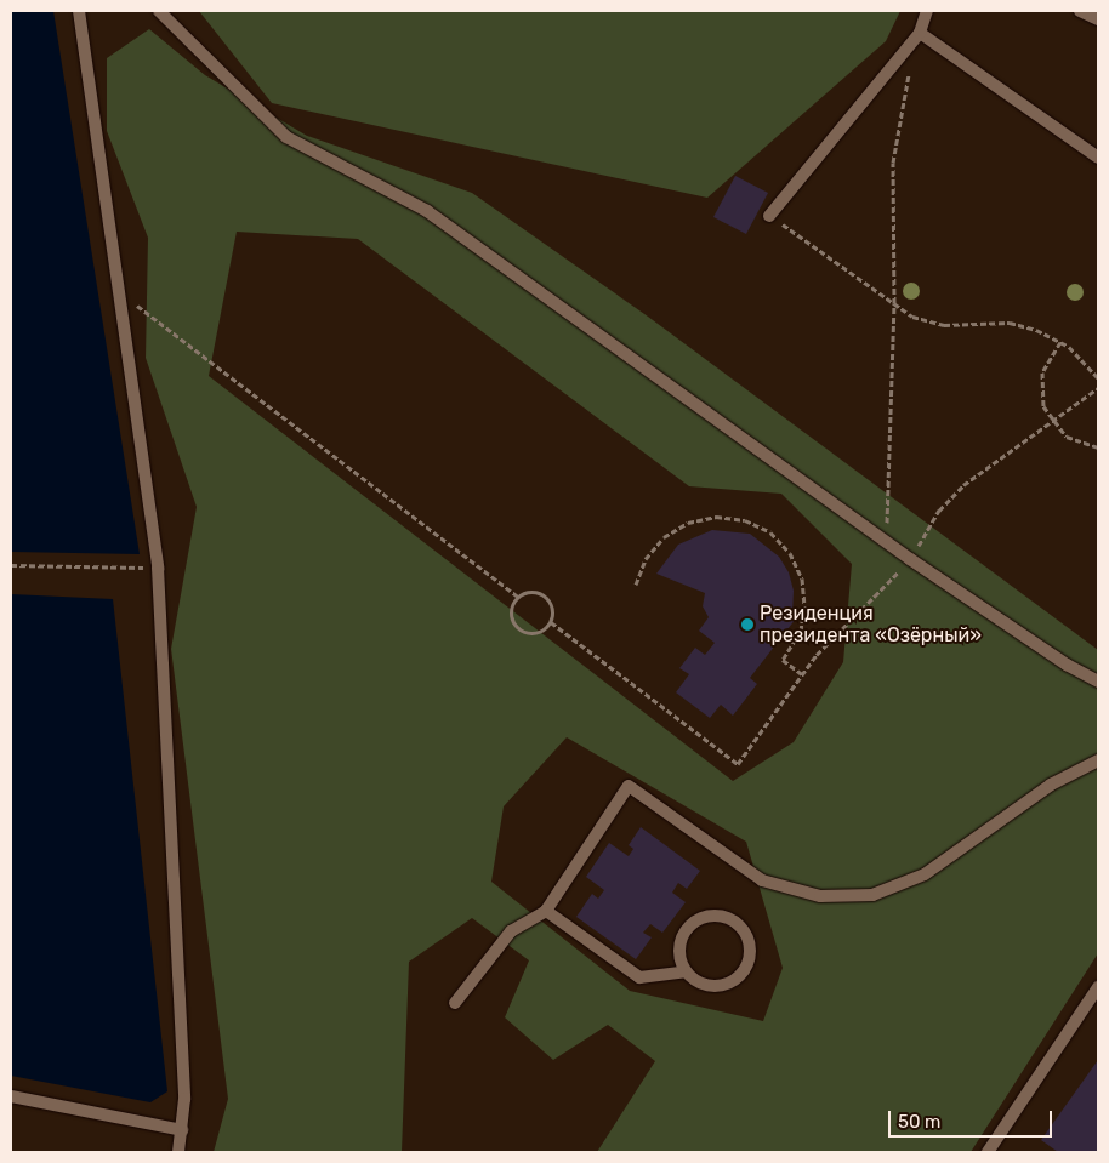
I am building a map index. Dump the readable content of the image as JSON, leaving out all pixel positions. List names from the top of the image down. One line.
{"places":["Резиденция президента «Озёрный»"],"scale_bar":"50 m"}
